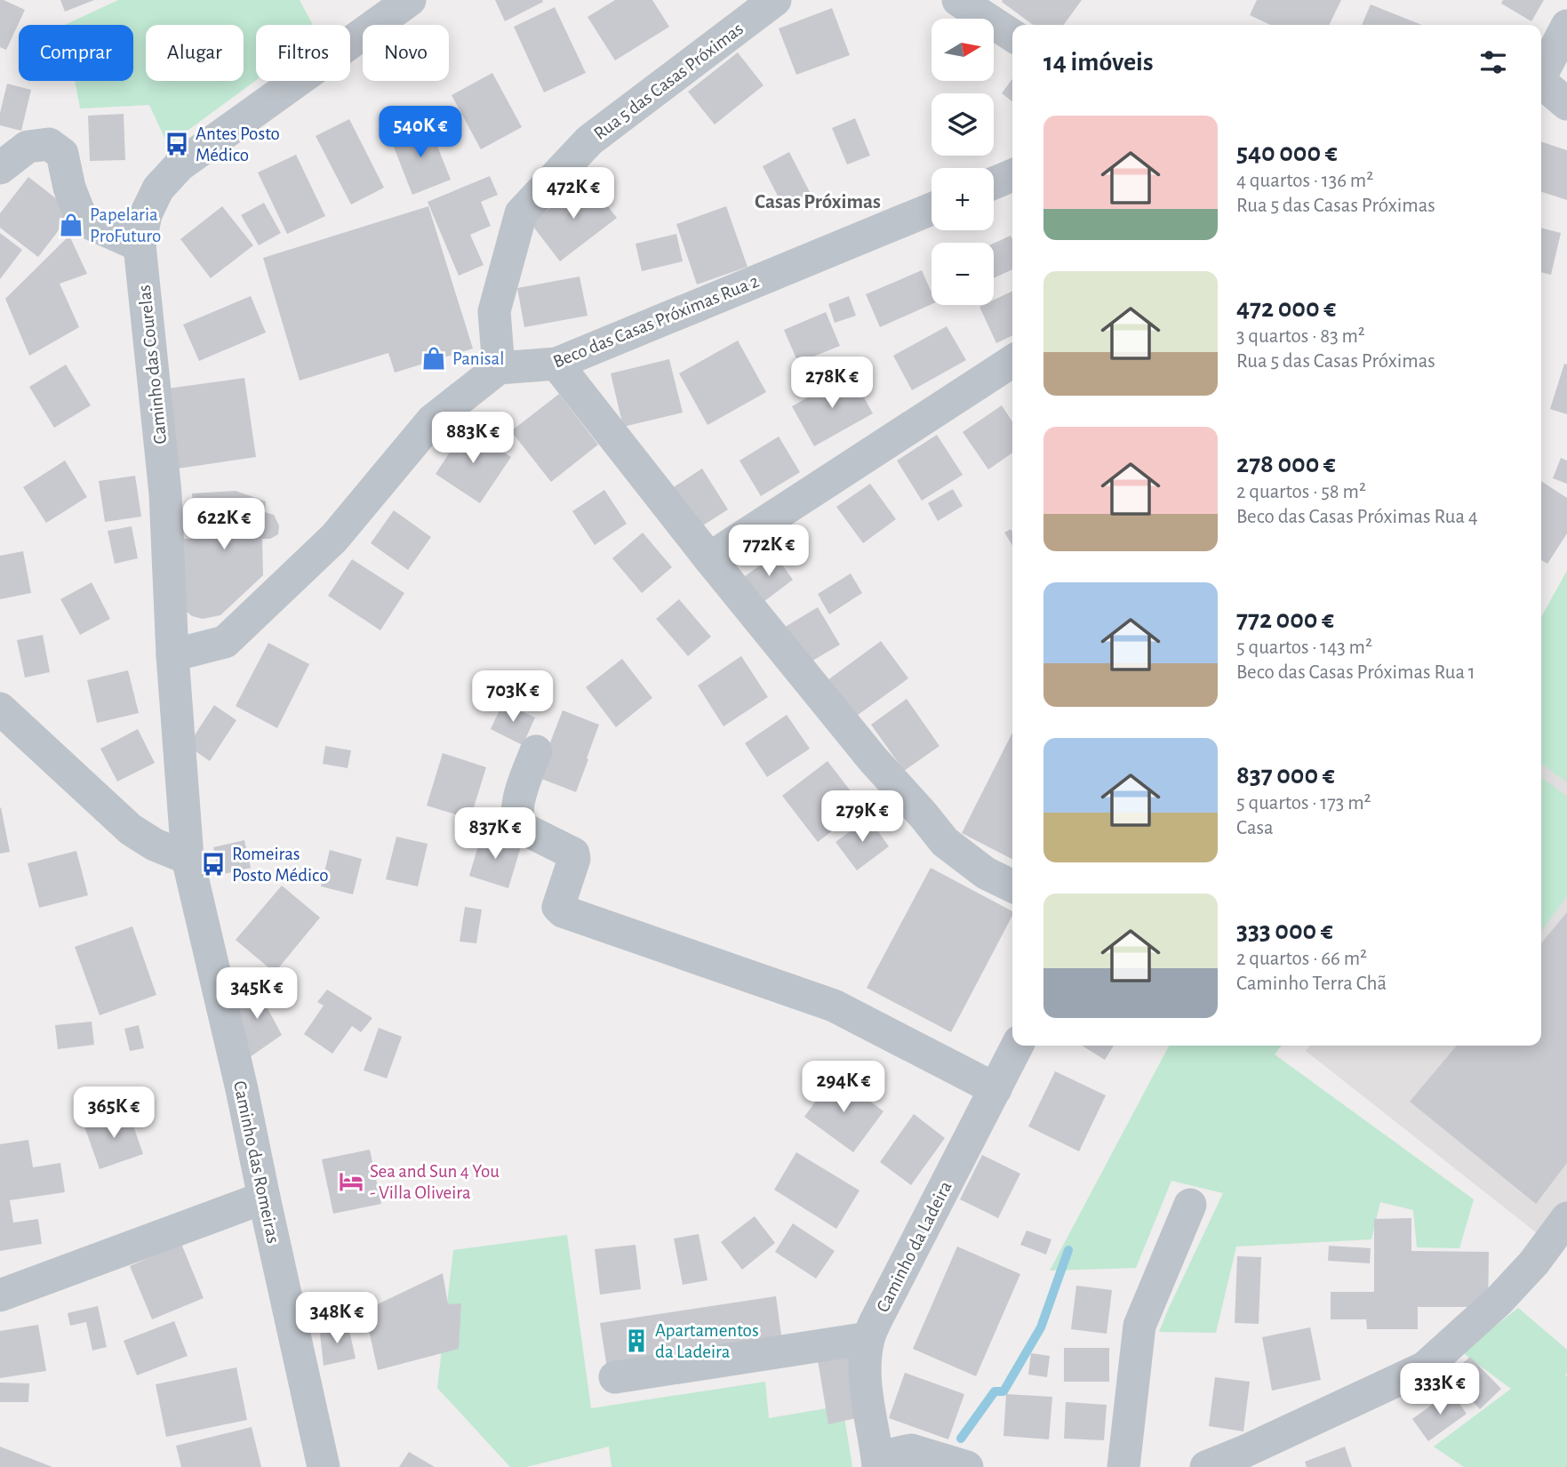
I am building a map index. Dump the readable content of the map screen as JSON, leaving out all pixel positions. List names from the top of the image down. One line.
{"streets":{"street":["Rua 5 das Casas Próximas","Beco das Casas Próximas Rua 2","Caminho das Courelas","Caminho das Romeiras","Caminho da Ladeira"]},"crossings":[["Rua 5 das Casas Próximas","Beco das Casas Próximas Rua 2"],["Caminho das Courelas","Caminho das Romeiras"]],"districts":["Casas Próximas"],"places":{"bus stop":["Antes Posto Médico","Romeiras Posto Médico"],"shop":["Papelaria ProFuturo","Panisal"],"hotel":["Sea and Sun 4 You - Villa Oliveira"],"building":["Apartamentos da Ladeira"]},"north":"right","page":{"map_buttons":["+","−"],"chip":["Comprar","Alugar","Filtros","Novo"],"heading":"14 imóveis","list":[{"name":"540 000 €","note":"4 quartos · 136 m² · Rua 5 das Casas Próximas"},{"name":"472 000 €","note":"3 quartos · 83 m² · Rua 5 das Casas Próximas"},{"name":"278 000 €","note":"2 quartos · 58 m² · Beco das Casas Próximas Rua 4"},{"name":"772 000 €","note":"5 quartos · 143 m² · Beco das Casas Próximas Rua 1"},{"name":"837 000 €","note":"5 quartos · 173 m² · Casa"},{"name":"333 000 €","note":"2 quartos · 66 m² · Caminho Terra Chã"}],"price":["540K €","472K €","278K €","883K €","622K €","772K €","703K €","279K €","837K €","345K €","294K €","365K €","348K €","333K €"]}}
